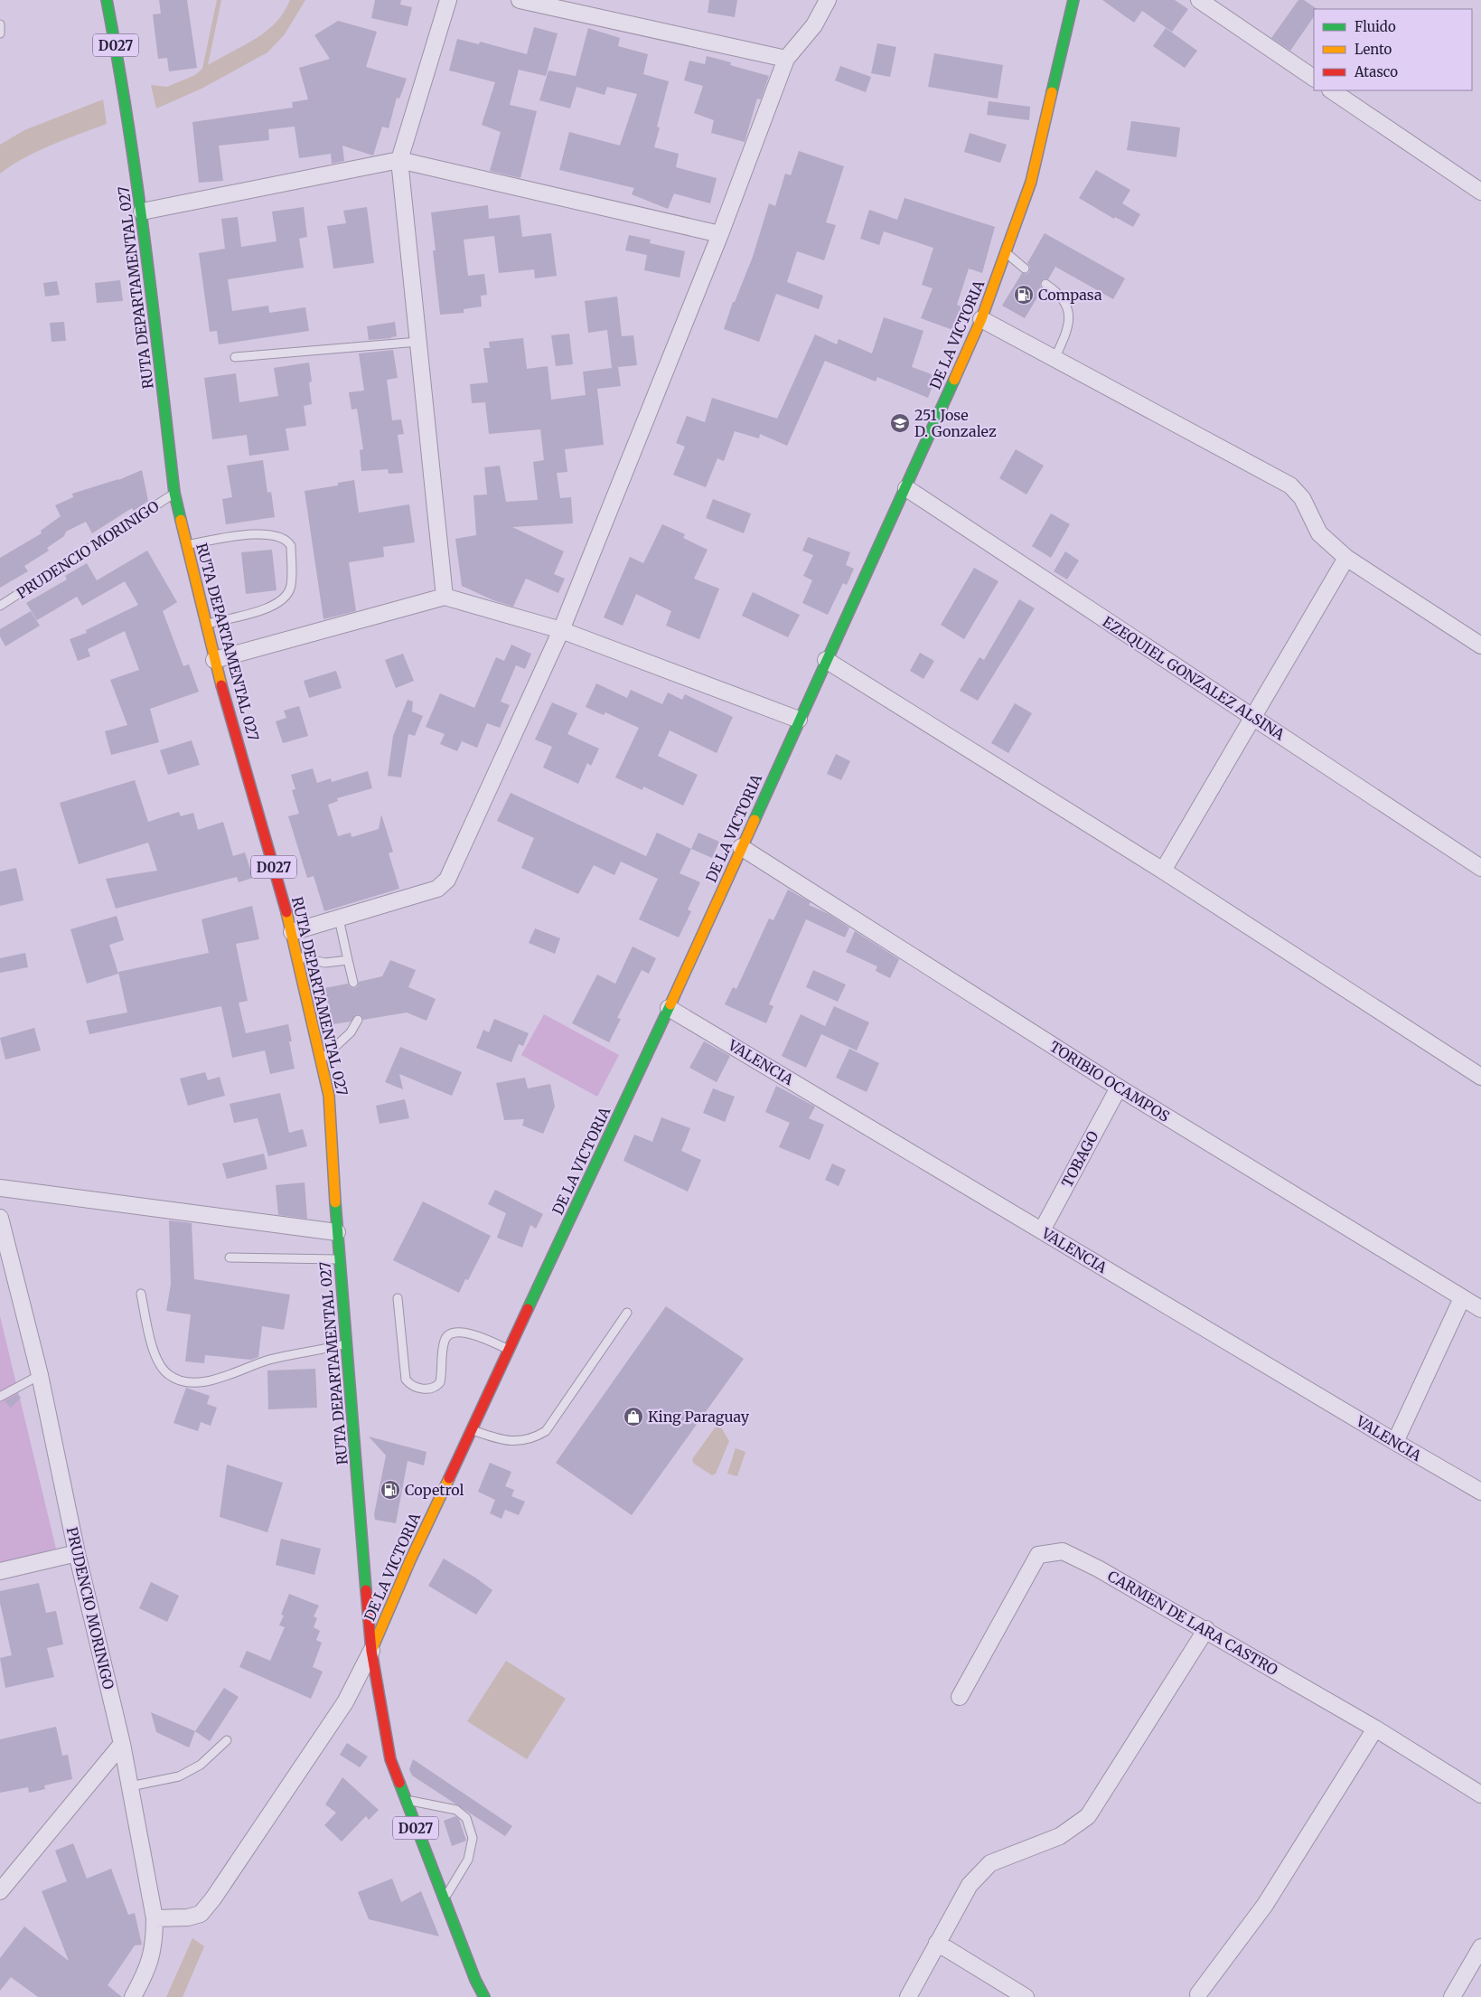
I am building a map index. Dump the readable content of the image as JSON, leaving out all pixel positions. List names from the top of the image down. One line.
{"streets":{"main road":["D027","RUTA DEPARTAMENTAL 027","DE LA VICTORIA"],"street":["PRUDENCIO MORINIGO","EZEQUIEL GONZALEZ ALSINA","VALENCIA","TORIBIO OCAMPOS","TOBAGO","CARMEN DE LARA CASTRO"]},"crossings":[["RUTA DEPARTAMENTAL 027","DE LA VICTORIA"],["RUTA DEPARTAMENTAL 027","PRUDENCIO MORINIGO"],["DE LA VICTORIA","EZEQUIEL GONZALEZ ALSINA"],["DE LA VICTORIA","VALENCIA"],["DE LA VICTORIA","TORIBIO OCAMPOS"],["VALENCIA","TOBAGO"],["TORIBIO OCAMPOS","TOBAGO"]],"places":{"fuel station":["Compasa","Copetrol"],"school or university":["251 Jose D. Gonzalez"],"shop":["King Paraguay"]},"legend":["Fluido","Lento","Atasco"]}
